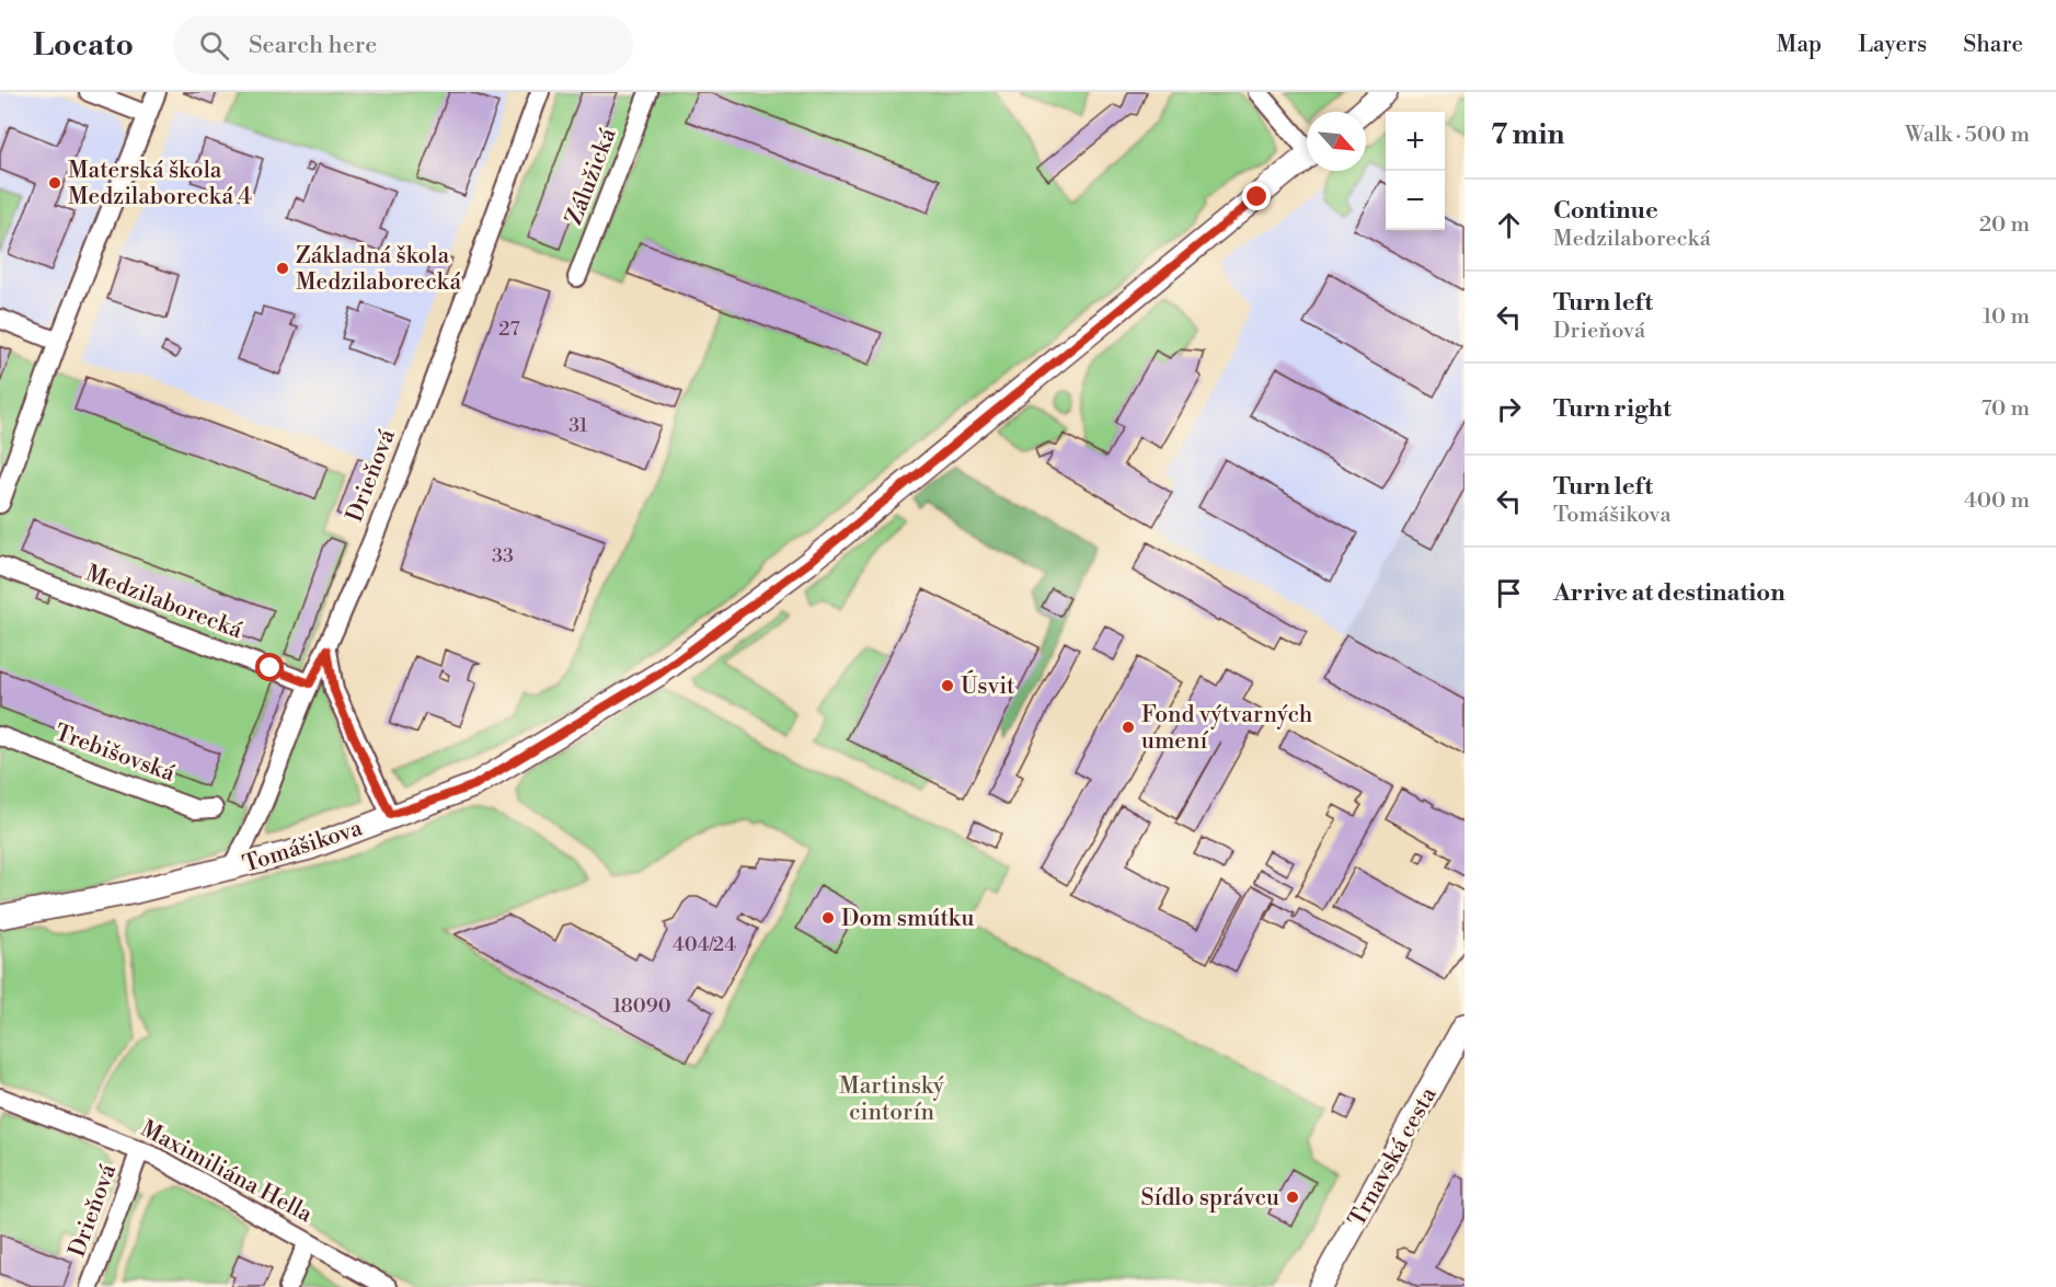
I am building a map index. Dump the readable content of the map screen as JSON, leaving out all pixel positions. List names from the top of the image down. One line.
{"streets":{"main road":["Tomášikova","Trnavská cesta"],"street":["Zálužická","Drieňová","Medzilaborecká","Trebišovská","Maximiliána Hella"]},"crossings":[["Drieňová","Medzilaborecká"],["Drieňová","Tomášikova"],["Drieňová","Maximiliána Hella"]],"parks":["Martinský cintorín"],"places":["Materská škola Medzilaborecká 4","Základná škola Medzilaborecká","Úsvit","Fond výtvarných umení","Dom smútku","Sídlo správcu"],"house_numbers":["27","31","33","404/24","18090"],"north":"bottom right","page":{"header":"Locato","search":"Search here","nav":["Map","Layers","Share"],"heading":["7 min","Walk · 500 m"],"map_buttons":["+","−"],"list":[["Continue","Medzilaborecká","20 m"],["Turn left","Drieňová","10 m"],["Turn right","70 m"],["Turn left","Tomášikova","400 m"],"Arrive at destination"]}}
